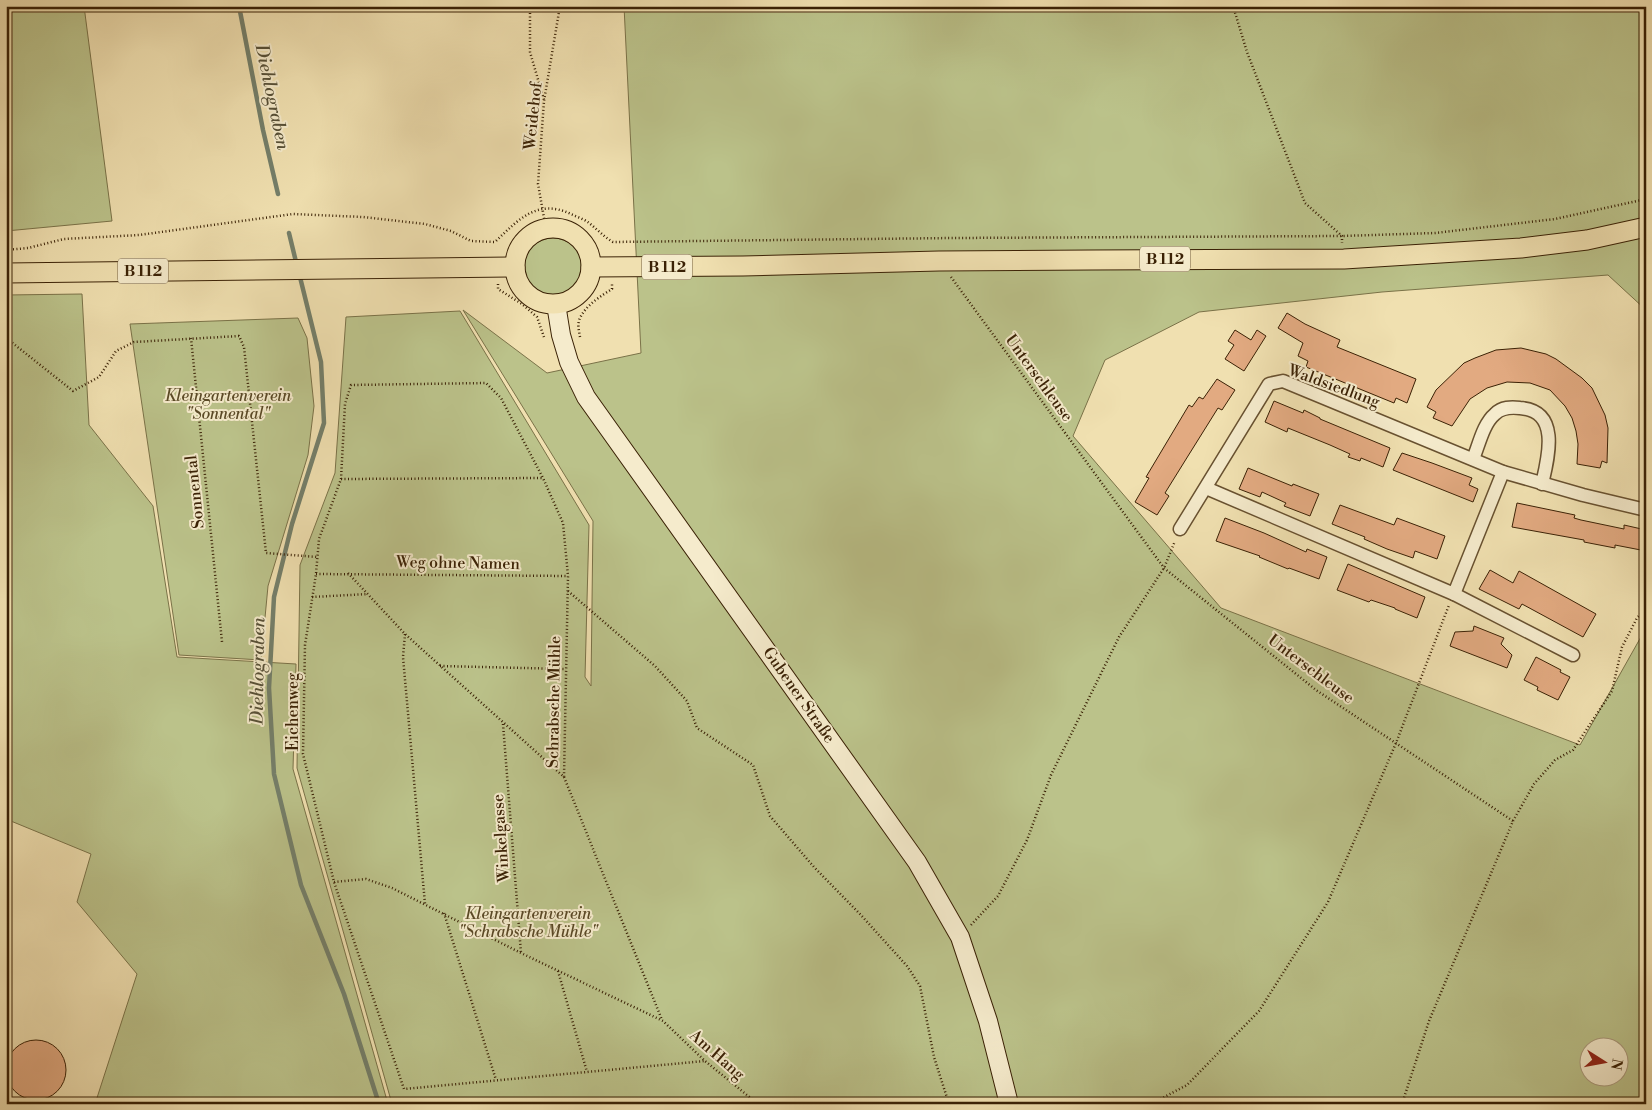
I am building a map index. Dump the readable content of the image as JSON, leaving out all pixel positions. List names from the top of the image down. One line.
{"streets":{"main road":["B 112","Gubener Straße"],"street":["Waldsiedlung"],"path":["Weidehof","Unterschleuse","Sonnental","Weg ohne Namen","Schrabsche Mühle","Eichenweg","Winkelgasse","Am Hang"]},"crossings":[["Weidehof","B 112"],["Weidehof","Gubener Straße"],["B 112","Unterschleuse"],["B 112","Gubener Straße"],["Weg ohne Namen","Schrabsche Mühle"],["Weg ohne Namen","Eichenweg"],["Schrabsche Mühle","Eichenweg"],["Schrabsche Mühle","Winkelgasse"]],"water":["Diehlograben"],"parks":["Kleingartenverein \"Sonnental\"","Kleingartenverein \"Schrabsche Mühle\""],"north":"right"}
